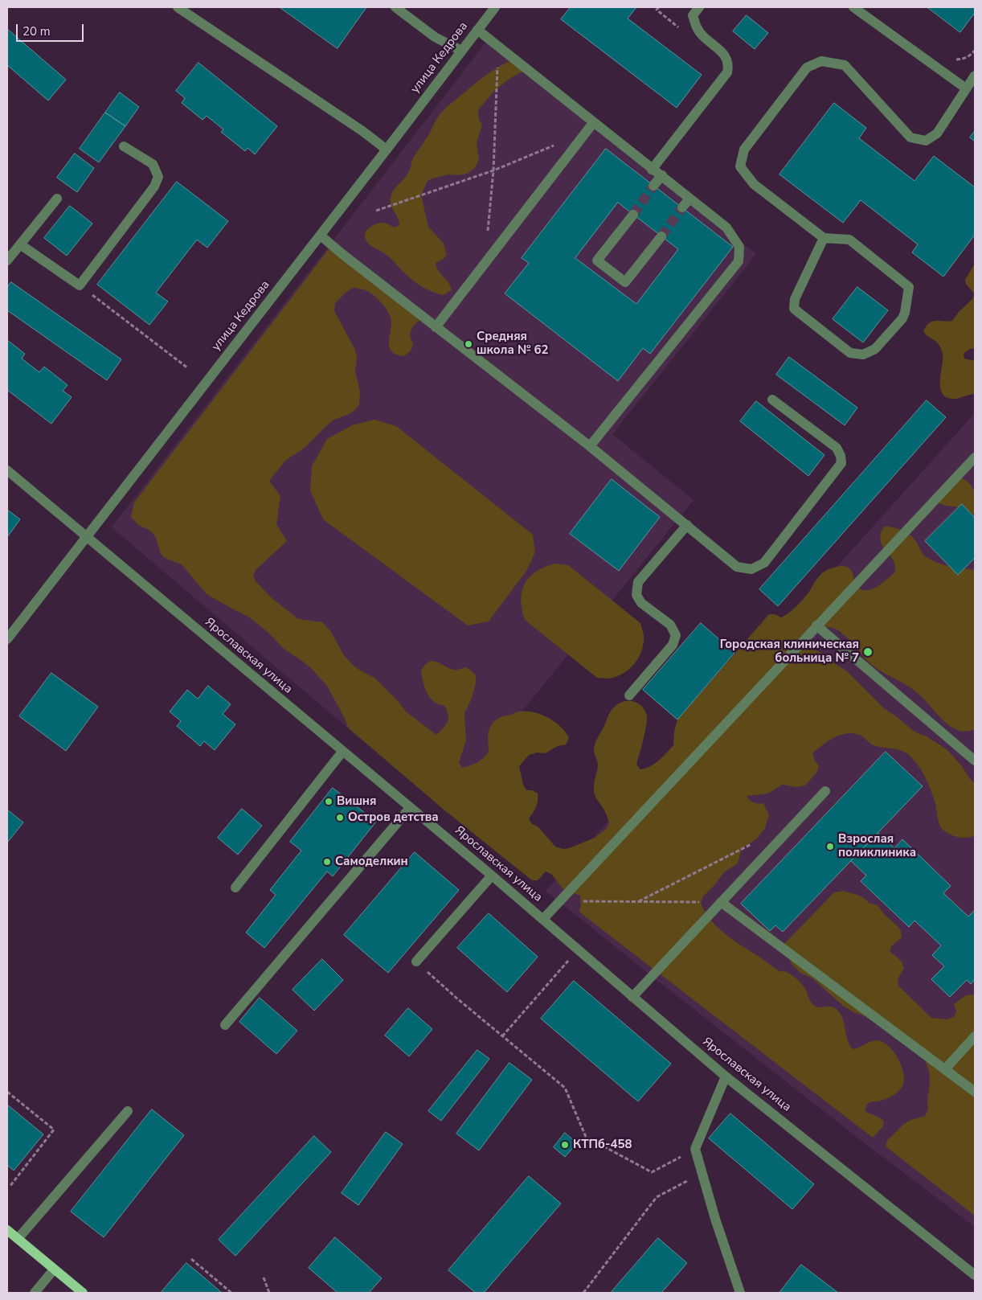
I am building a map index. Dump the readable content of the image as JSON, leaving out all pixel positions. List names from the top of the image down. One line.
{"streets":{"street":["улица Кедрова","Ярославская улица"]},"crossings":[["улица Кедрова","Ярославская улица"]],"places":["Средняя школа № 62","Городская клиническая больница № 7","Вишня","Остров детства","Взрослая поликлиника","Самоделкин","КТПб-458"],"scale_bar":"20 m"}
